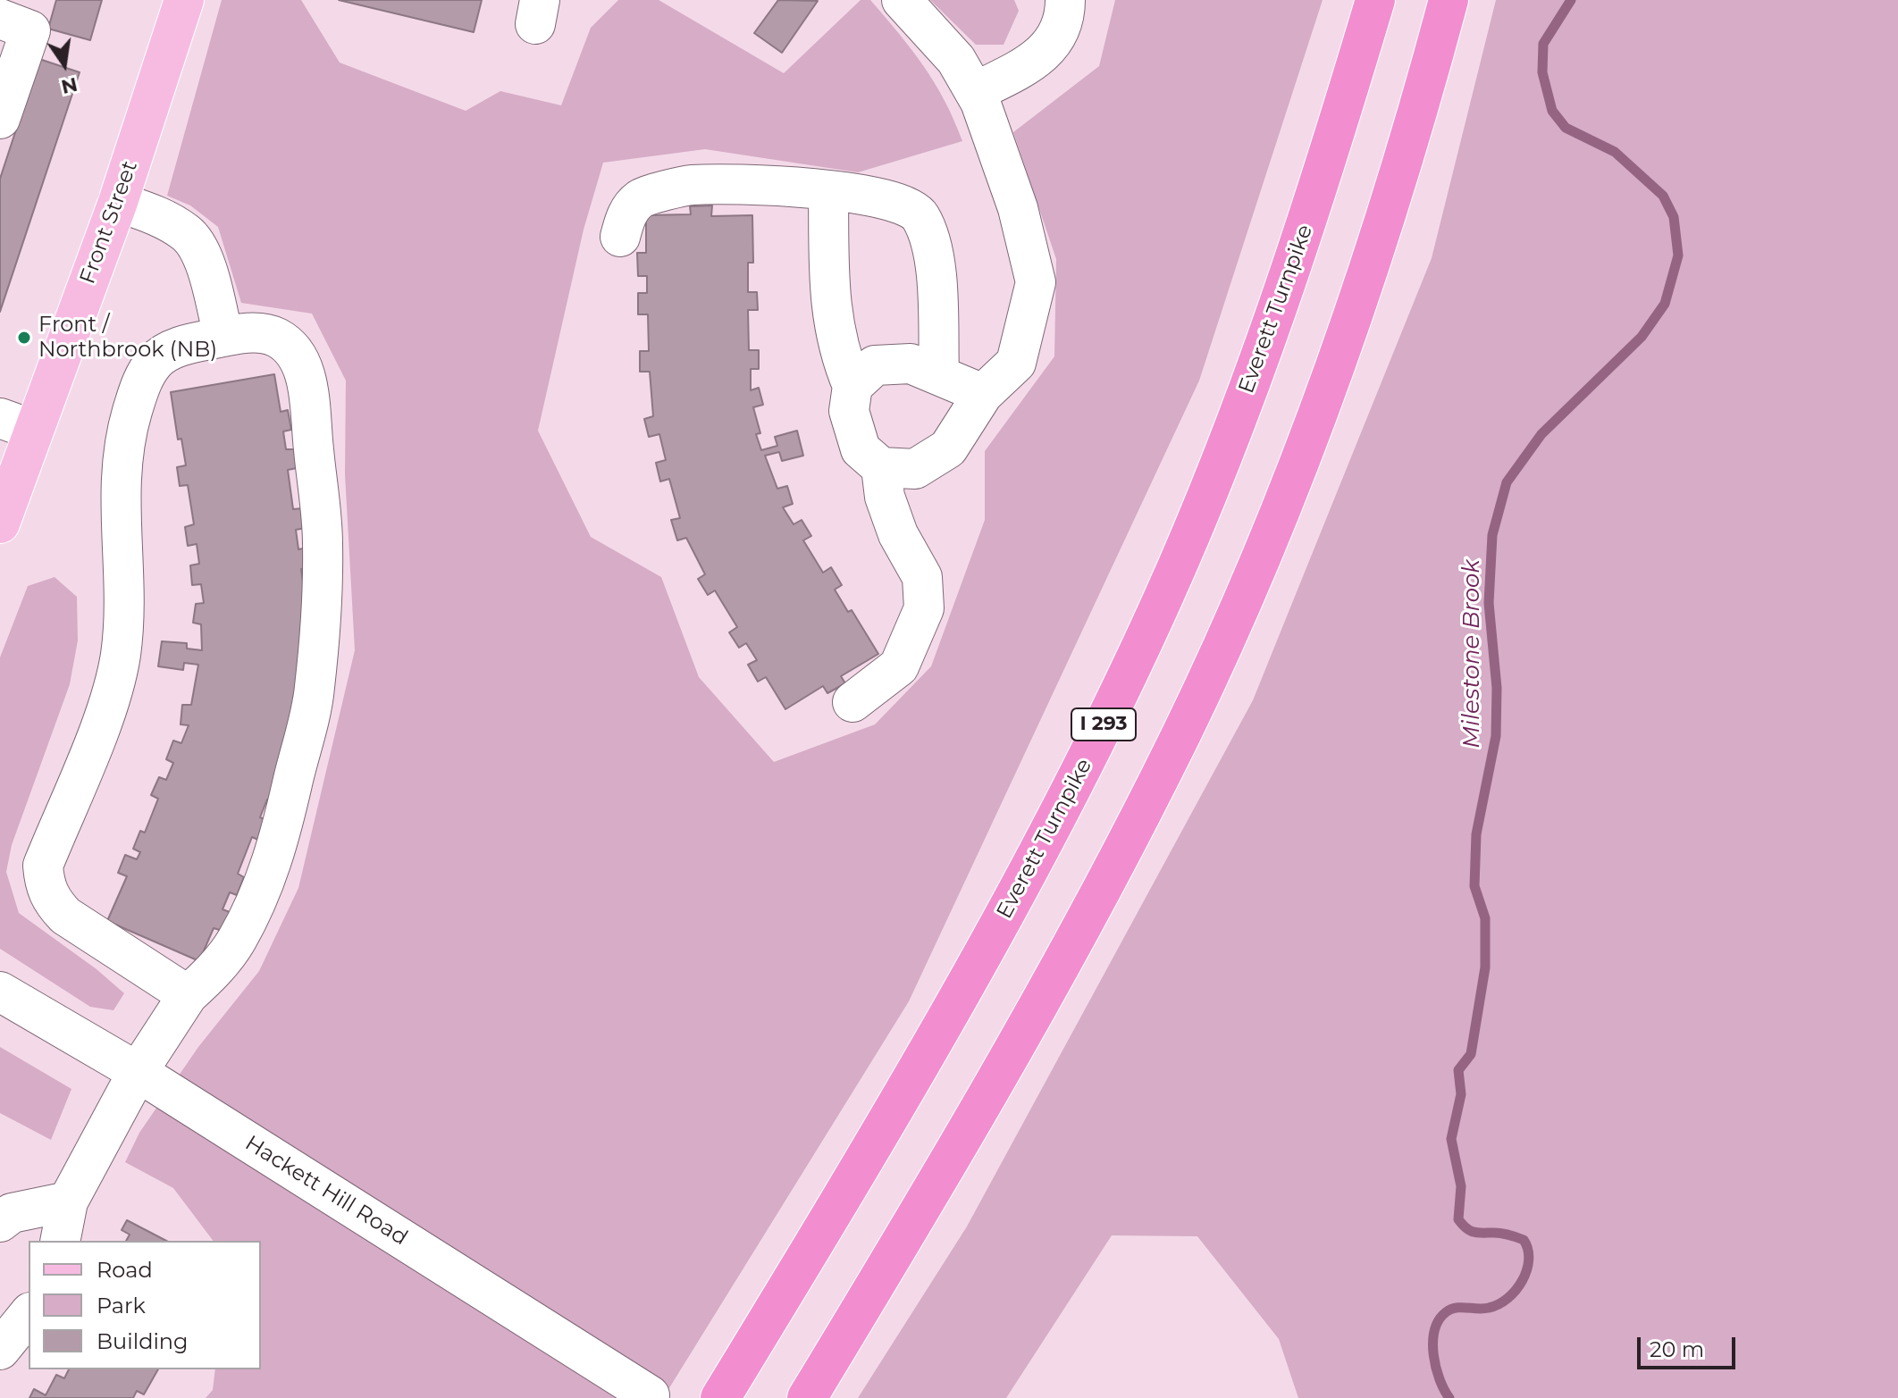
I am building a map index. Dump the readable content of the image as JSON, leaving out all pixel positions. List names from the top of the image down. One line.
{"streets":{"highway":["Everett Turnpike","I 293"],"main road":["Front Street"],"street":["Hackett Hill Road"]},"water":["Milestone Brook"],"places":["Front / Northbrook (NB)"],"legend":["Road","Park","Building"],"scale_bar":"20 m","north":"bottom"}
